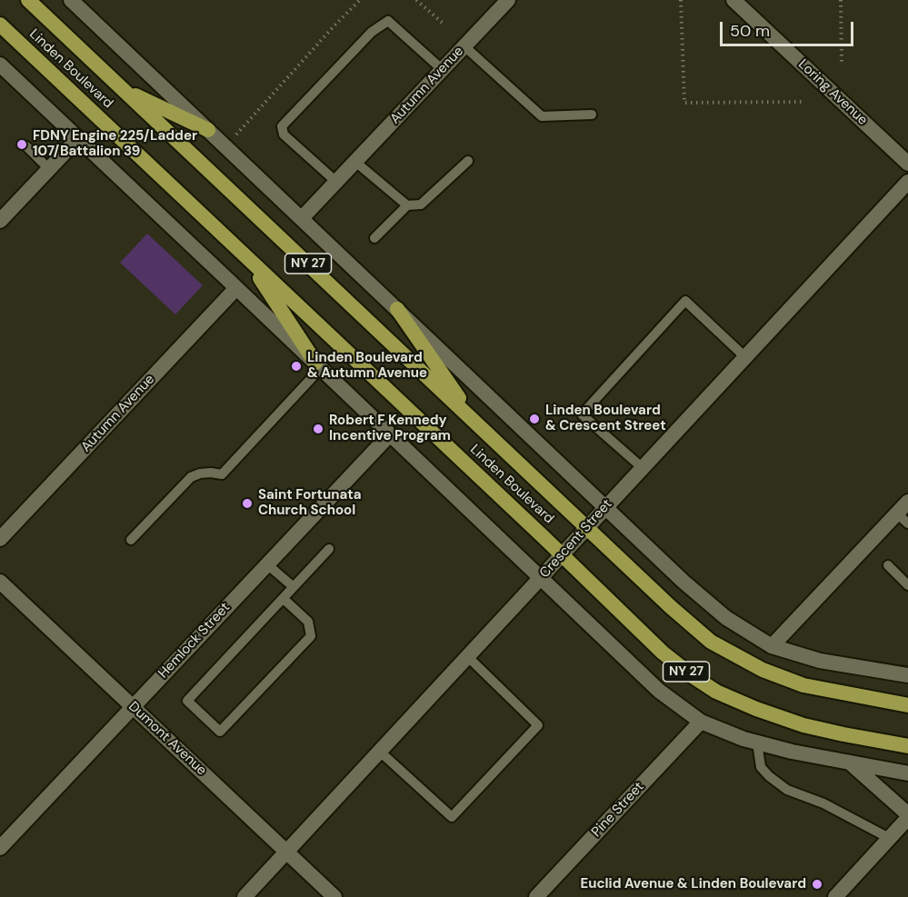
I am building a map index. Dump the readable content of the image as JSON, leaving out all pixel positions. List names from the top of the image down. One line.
{"streets":{"highway":["Linden Boulevard","NY 27"],"street":["Autumn Avenue","Loring Avenue","Crescent Street","Hemlock Street","Dumont Avenue","Pine Street"]},"crossings":[["Linden Boulevard","Crescent Street"],["Crescent Street","Dumont Avenue"],["Hemlock Street","Dumont Avenue"]],"places":["FDNY Engine 225/Ladder 107/Battalion 39","Linden Boulevard & Autumn Avenue","Linden Boulevard & Crescent Street","Robert F Kennedy Incentive Program","Saint Fortunata Church School","Euclid Avenue & Linden Boulevard"],"scale_bar":"50 m"}
